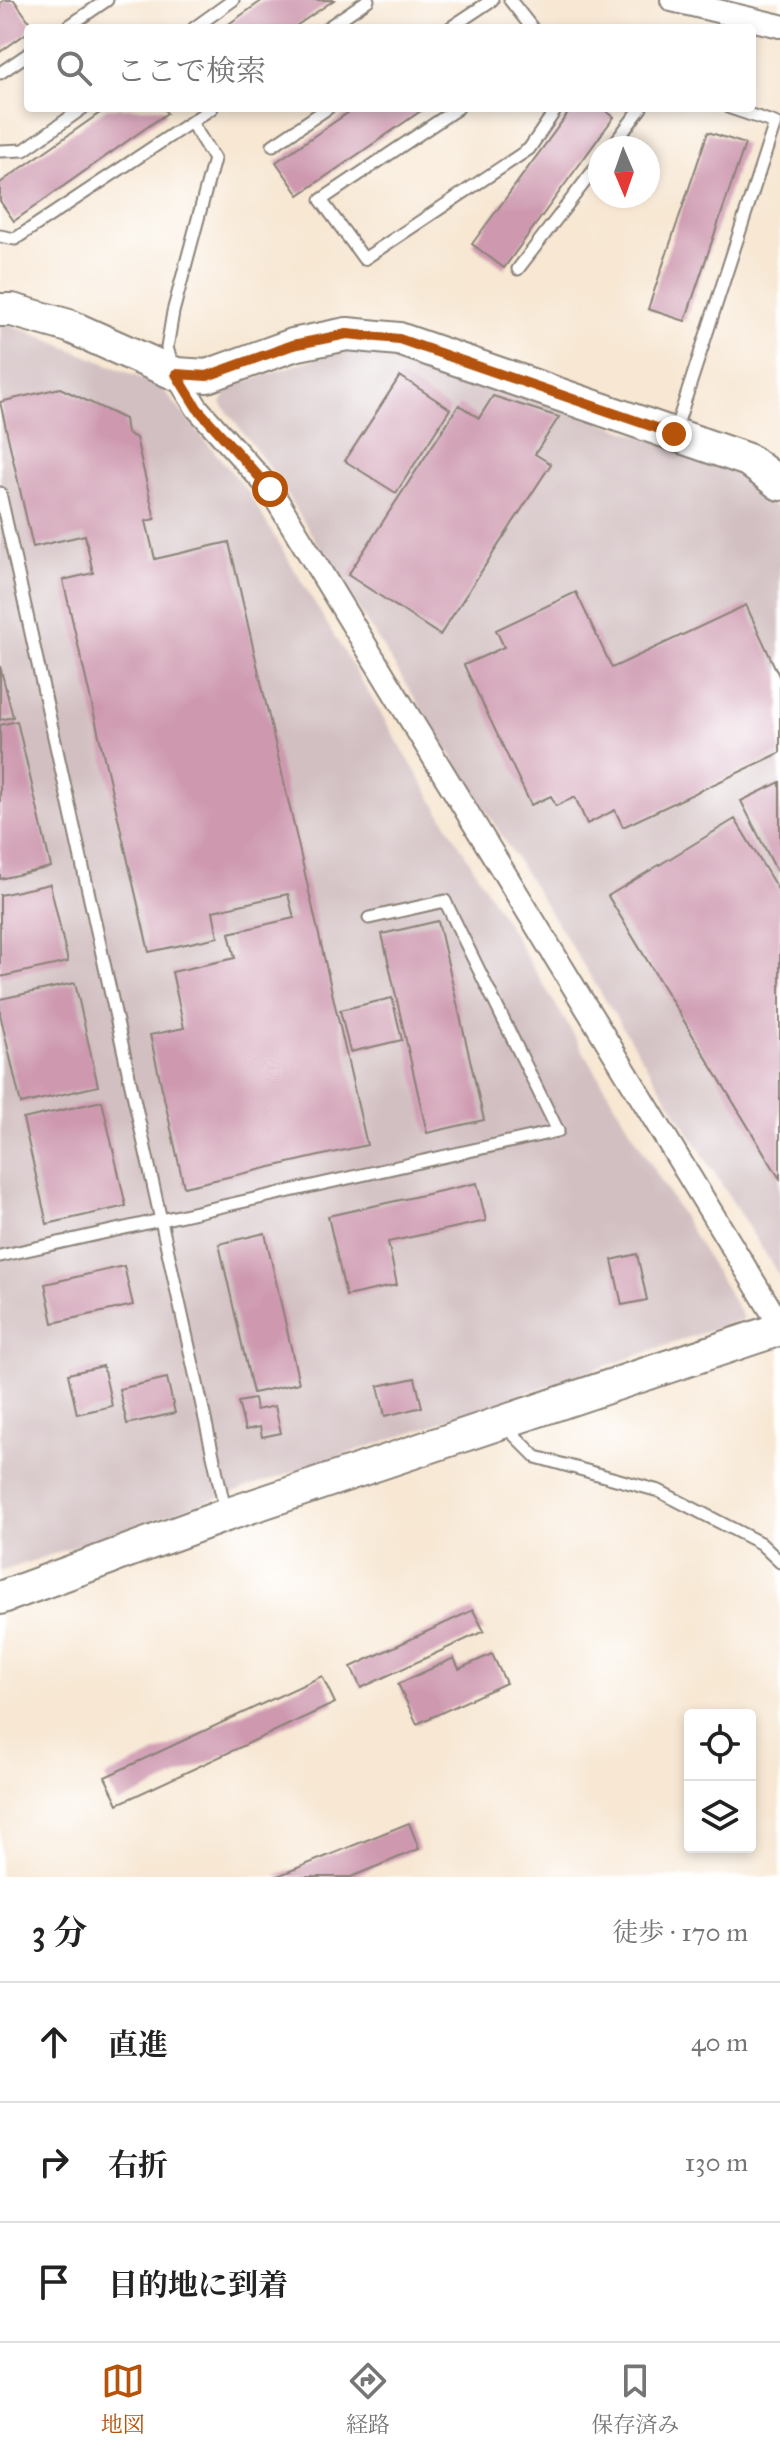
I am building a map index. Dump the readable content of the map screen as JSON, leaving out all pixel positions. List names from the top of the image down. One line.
{"north":"bottom","page":{"search":"ここで検索","heading":["3 分","徒歩 · 170 m"],"list":[["直進","40 m"],["右折","130 m"],"目的地に到着"],"nav":["地図","経路","保存済み"]}}
